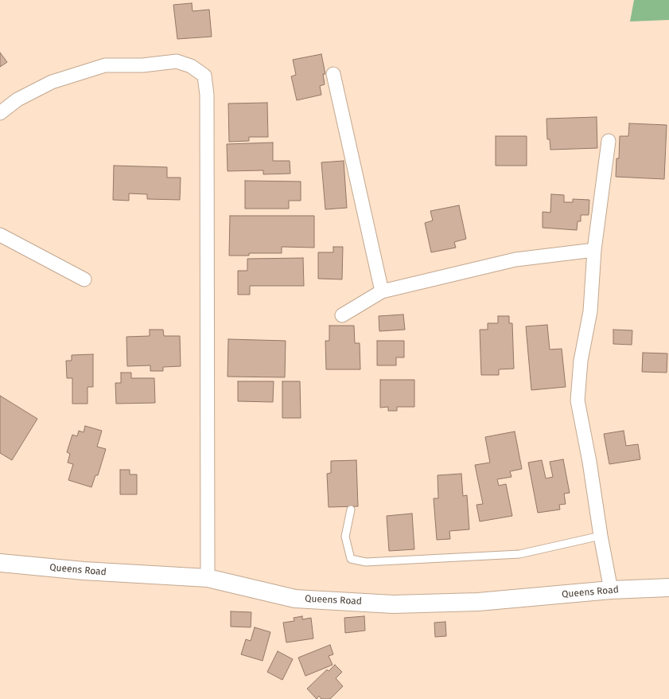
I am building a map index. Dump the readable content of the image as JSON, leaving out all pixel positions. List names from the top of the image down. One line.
{"streets":{"highway":["Queens Road"]}}
